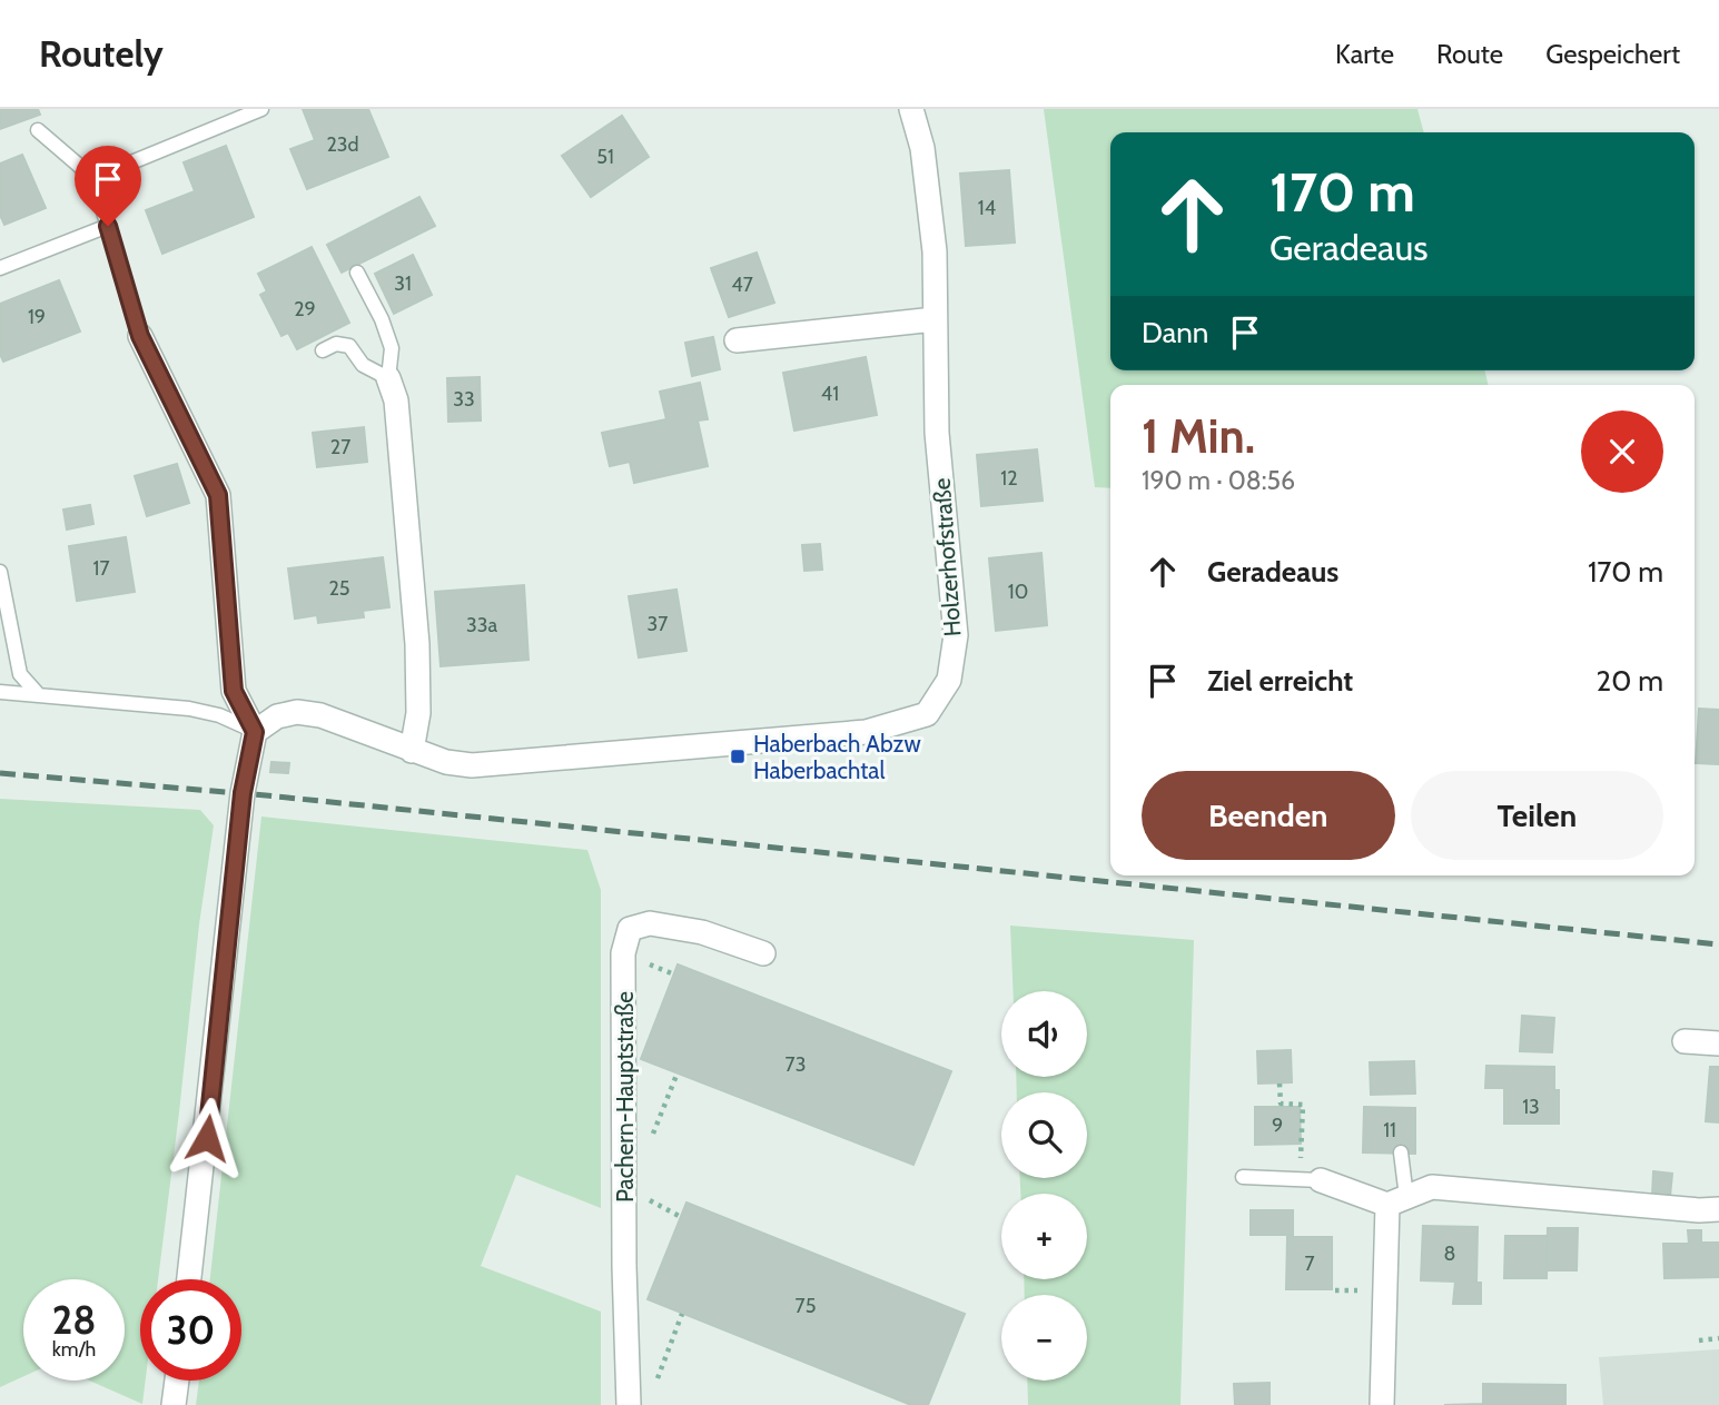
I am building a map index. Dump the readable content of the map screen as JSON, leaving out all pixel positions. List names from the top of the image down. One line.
{"streets":{"street":["Holzerhofstraße","Pachern-Hauptstraße"]},"places":{"transit":["Haberbach Abzw Haberbachtal"]},"house_numbers":["23d","51","14","31","47","29","19","41","33","27","12","17","25","10","37","33a","73","13","9","11","8","7","75"],"page":{"header":"Routely","nav":["Karte","Route","Gespeichert"],"turn":["170 m","Geradeaus"],"then":"Dann","heading":["1 Min.","190 m · 08:56"],"list":[{"name":"Geradeaus","value":"170 m"},{"name":"Ziel erreicht","value":"20 m"}],"buttons":["Beenden","Teilen"],"map_buttons":["+","−"],"speed":"28 km/h","limit":"30"}}
